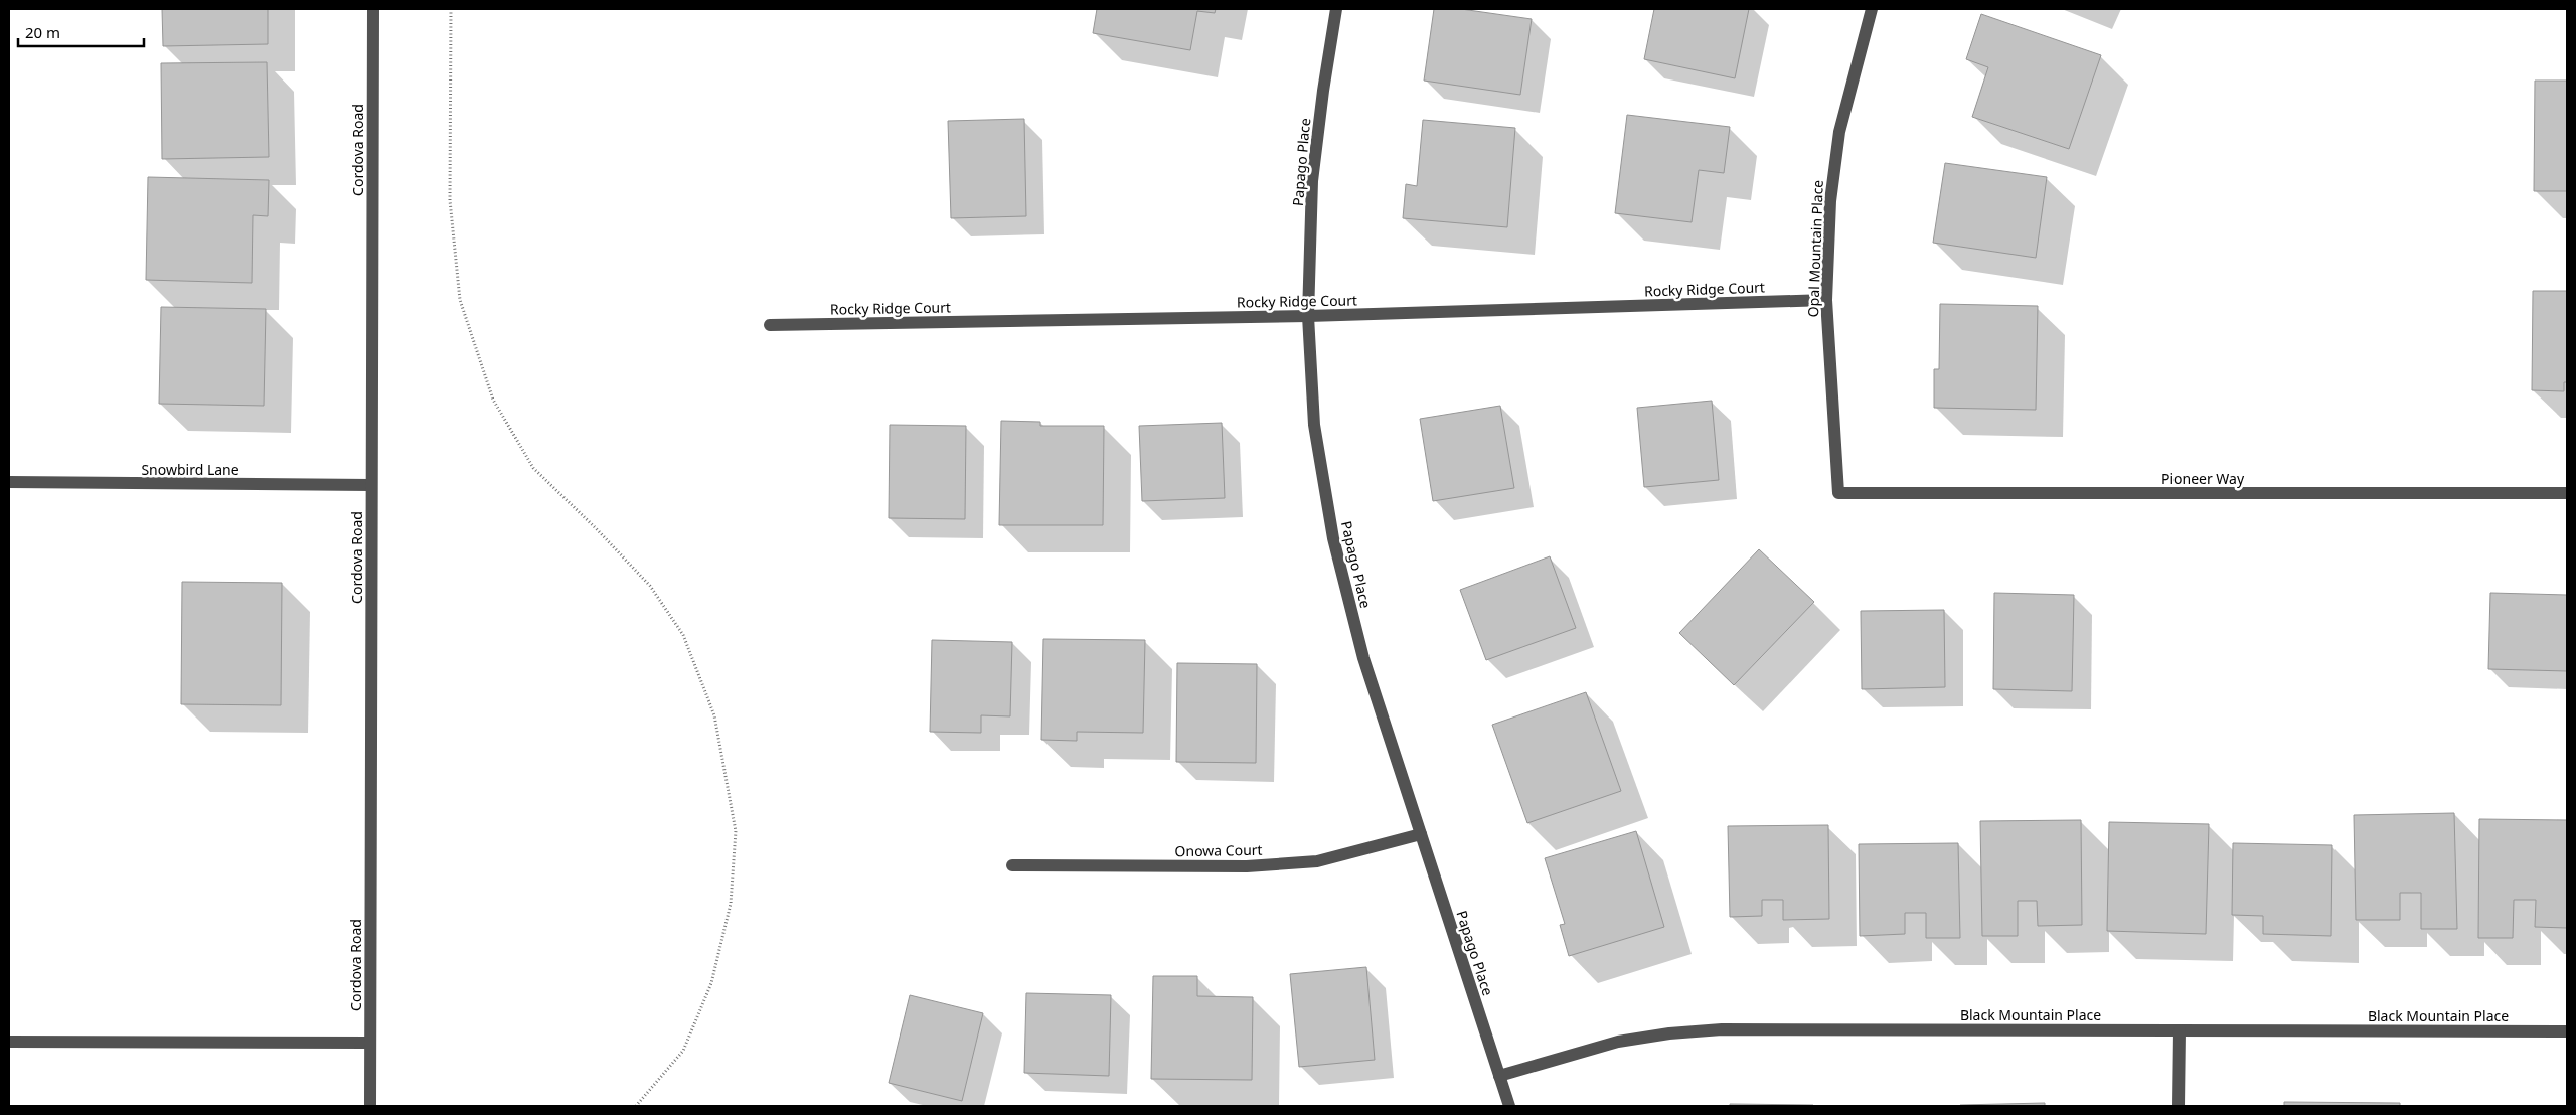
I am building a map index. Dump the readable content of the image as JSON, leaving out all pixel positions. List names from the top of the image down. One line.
{"streets":{"street":["Cordova Road","Papago Place","Opal Mountain Place","Rocky Ridge Court","Snowbird Lane","Pioneer Way","Onowa Court","Black Mountain Place"]},"crossings":[["Cordova Road","Snowbird Lane"],["Papago Place","Rocky Ridge Court"],["Papago Place","Onowa Court"],["Papago Place","Black Mountain Place"],["Opal Mountain Place","Rocky Ridge Court"],["Opal Mountain Place","Pioneer Way"]],"scale_bar":"20 m"}
